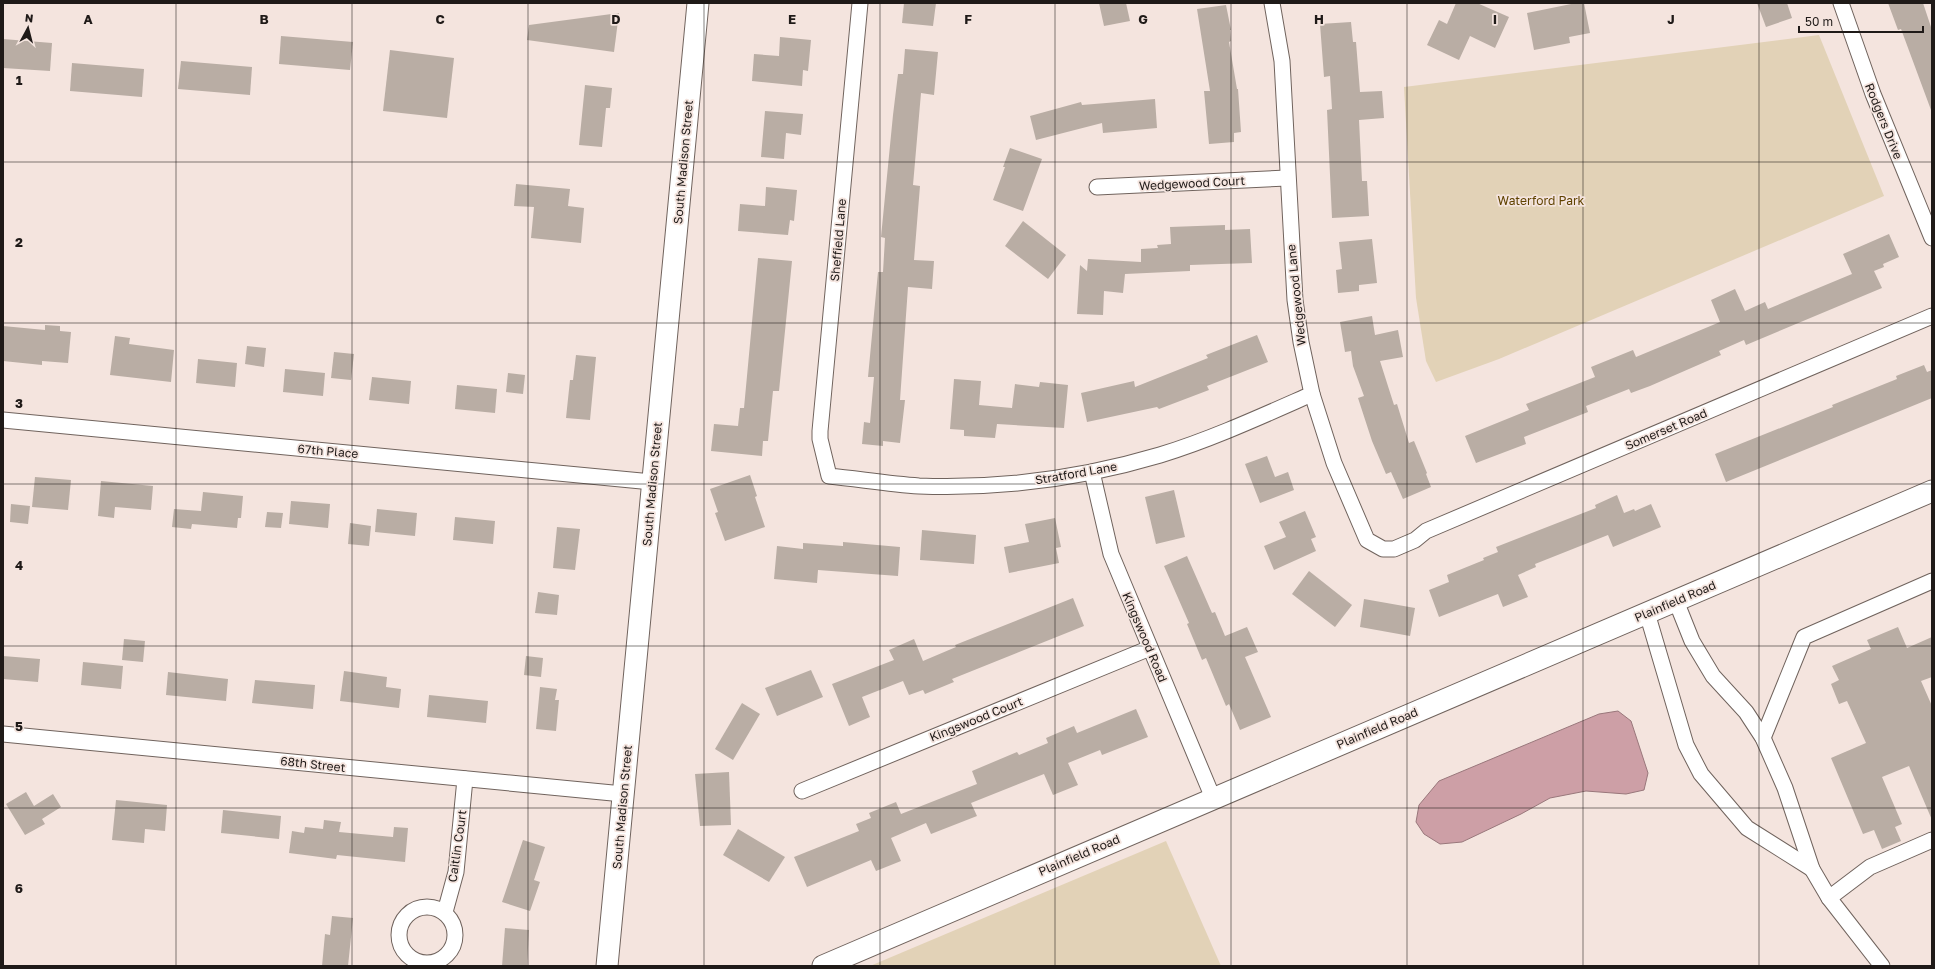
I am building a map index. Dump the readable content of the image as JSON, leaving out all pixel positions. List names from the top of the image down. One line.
{"streets":{"main road":["South Madison Street","Plainfield Road"],"street":["Rodgers Drive","Wedgewood Court","Sheffield Lane","Wedgewood Lane","Somerset Road","67th Place","Stratford Lane","Kingswood Road","Kingswood Court","68th Street","Caitlin Court"]},"crossings":[["South Madison Street","67th Place"],["South Madison Street","68th Street"],["Wedgewood Court","Wedgewood Lane"],["Sheffield Lane","Stratford Lane"],["Wedgewood Lane","Somerset Road"],["Wedgewood Lane","Stratford Lane"],["Stratford Lane","Kingswood Road"],["Plainfield Road","Kingswood Road"],["Kingswood Road","Kingswood Court"],["68th Street","Caitlin Court"]],"parks":["Waterford Park"],"scale_bar":"50 m","north":"top","grid":{"columns":["A","B","C","D","E","F","G","H","I","J"],"rows":["1","2","3","4","5","6"]}}
